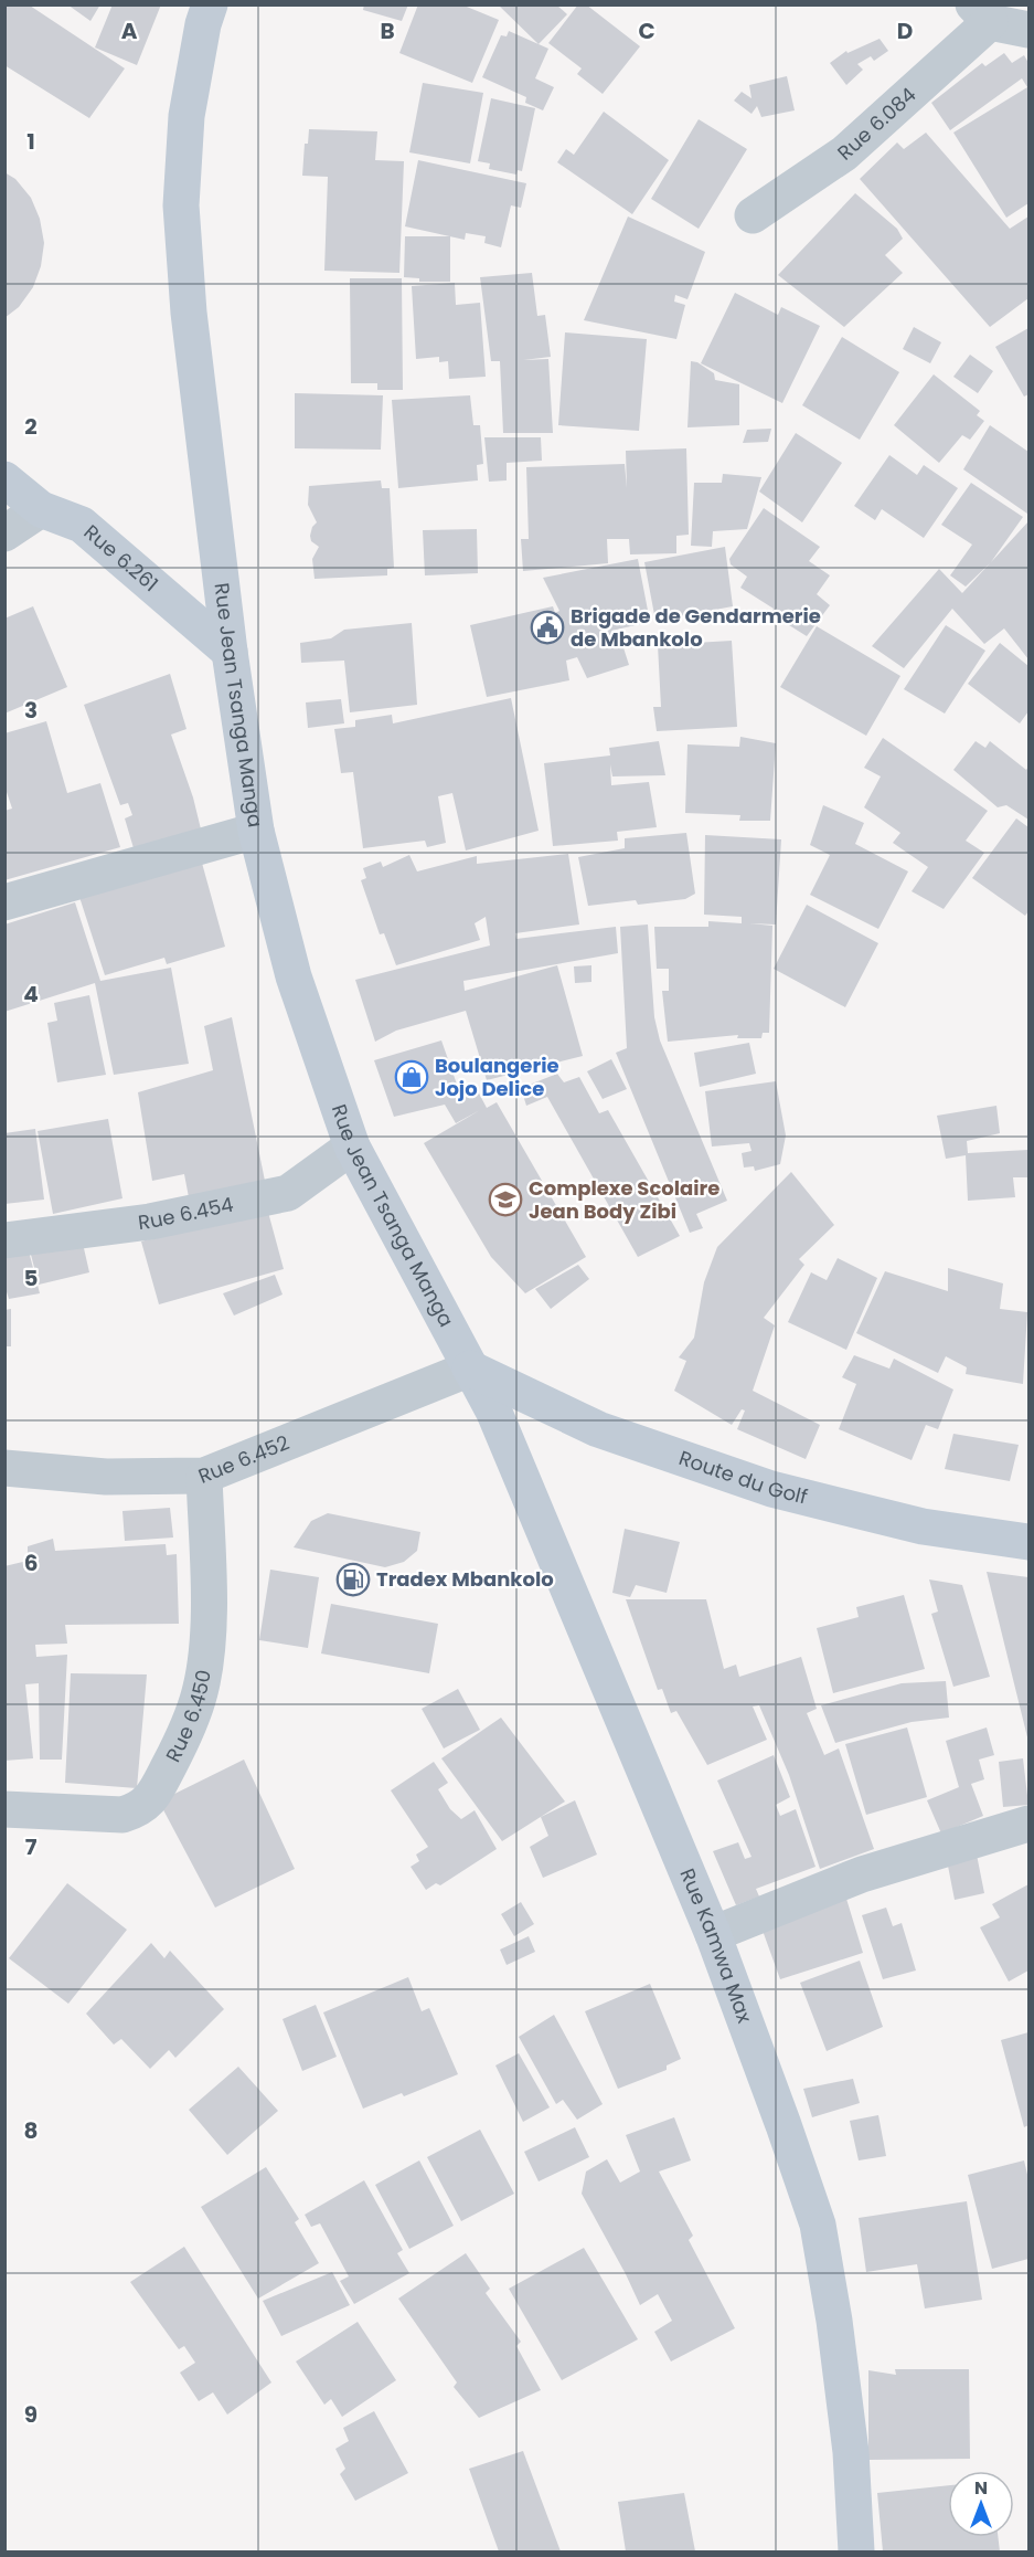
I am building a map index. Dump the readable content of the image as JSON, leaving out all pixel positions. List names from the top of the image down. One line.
{"streets":{"main road":["Rue 6.261","Rue Jean Tsanga Manga","Route du Golf","Rue Kamwa Max"],"street":["Rue 6.084","Rue 6.454","Rue 6.452","Rue 6.450"]},"crossings":[["Rue 6.261","Rue Jean Tsanga Manga"],["Rue Jean Tsanga Manga","Rue 6.454"],["Rue Jean Tsanga Manga","Rue 6.452"],["Rue Jean Tsanga Manga","Route du Golf"],["Rue Jean Tsanga Manga","Rue Kamwa Max"],["Rue 6.452","Route du Golf"],["Rue 6.452","Rue 6.450"],["Rue 6.452","Rue Kamwa Max"],["Route du Golf","Rue Kamwa Max"]],"places":{"public building":["Brigade de Gendarmerie de Mbankolo"],"shop":["Boulangerie Jojo Delice"],"school or university":["Complexe Scolaire Jean Body Zibi"],"fuel station":["Tradex Mbankolo"]},"north":"top","grid":{"columns":["A","B","C","D"],"rows":["1","2","3","4","5","6","7","8","9"]}}
